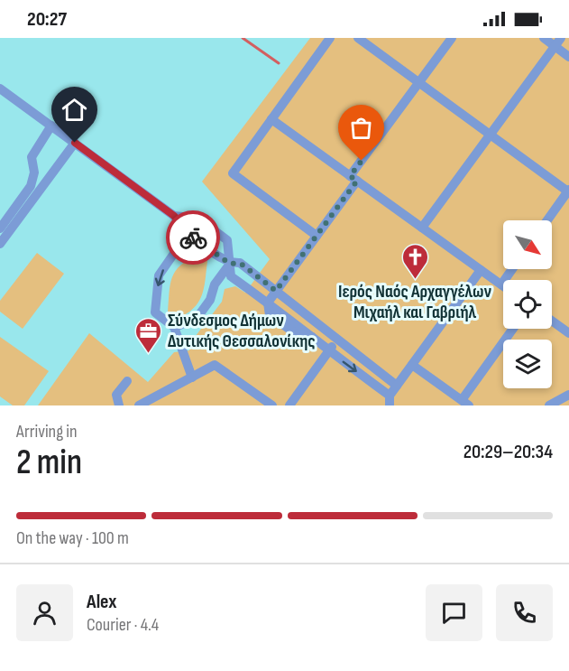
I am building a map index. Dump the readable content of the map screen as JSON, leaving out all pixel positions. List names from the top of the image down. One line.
{"places":{"church":["Ιερός Ναός Αρχαγγέλων Μιχαήλ και Γαβριήλ"],"office":["Σύνδεσμος Δήμων Δυτικής Θεσσαλονίκης"]},"north":"bottom right","page":{"status":"20:27","heading":["2 min","Arriving in","20:29–20:34"],"panel":["Alex","Courier · 4.4"],"bar":"On the way · 100 m"}}
